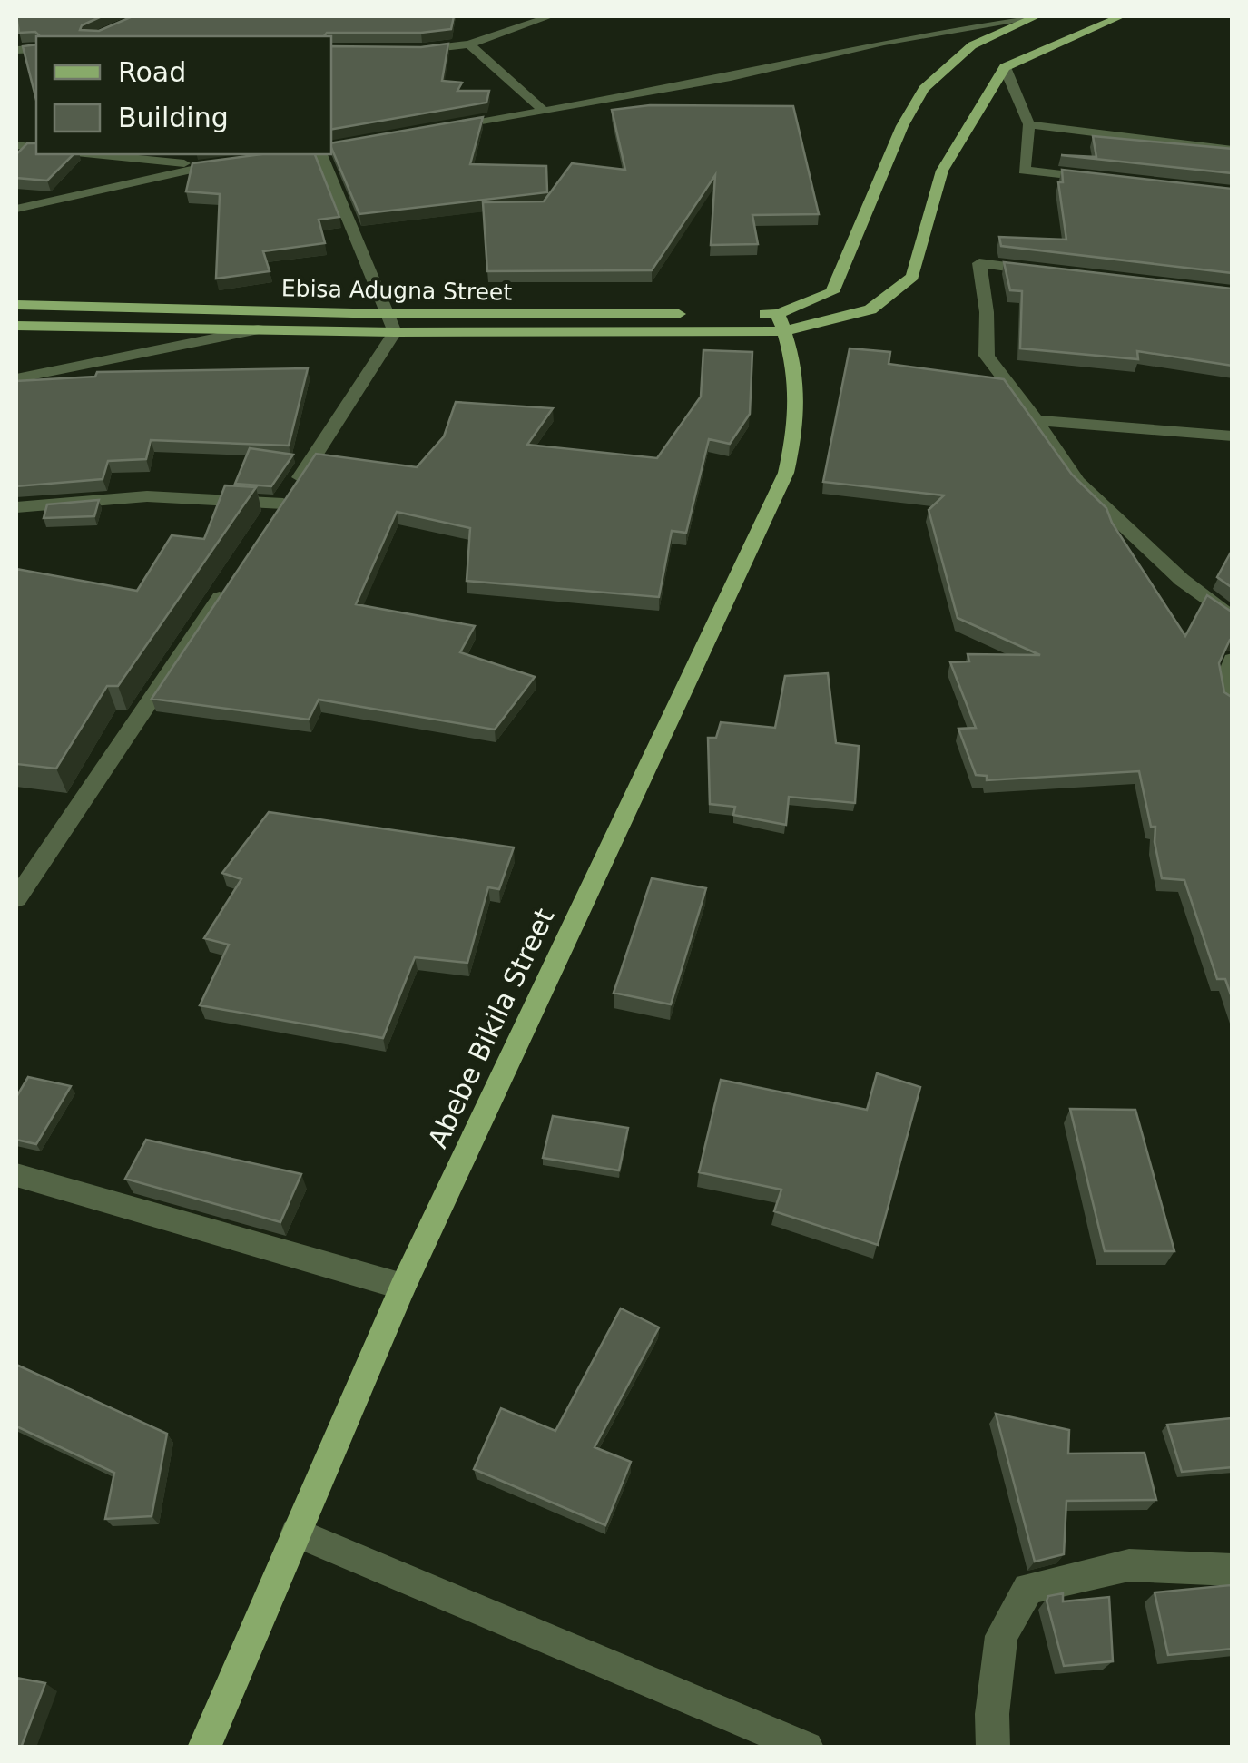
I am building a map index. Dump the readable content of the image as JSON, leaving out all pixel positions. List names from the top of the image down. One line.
{"streets":{"main road":["Ebisa Adugna Street","Abebe Bikila Street"]},"crossings":[["Ebisa Adugna Street","Abebe Bikila Street"]],"legend":["Road","Building"]}
